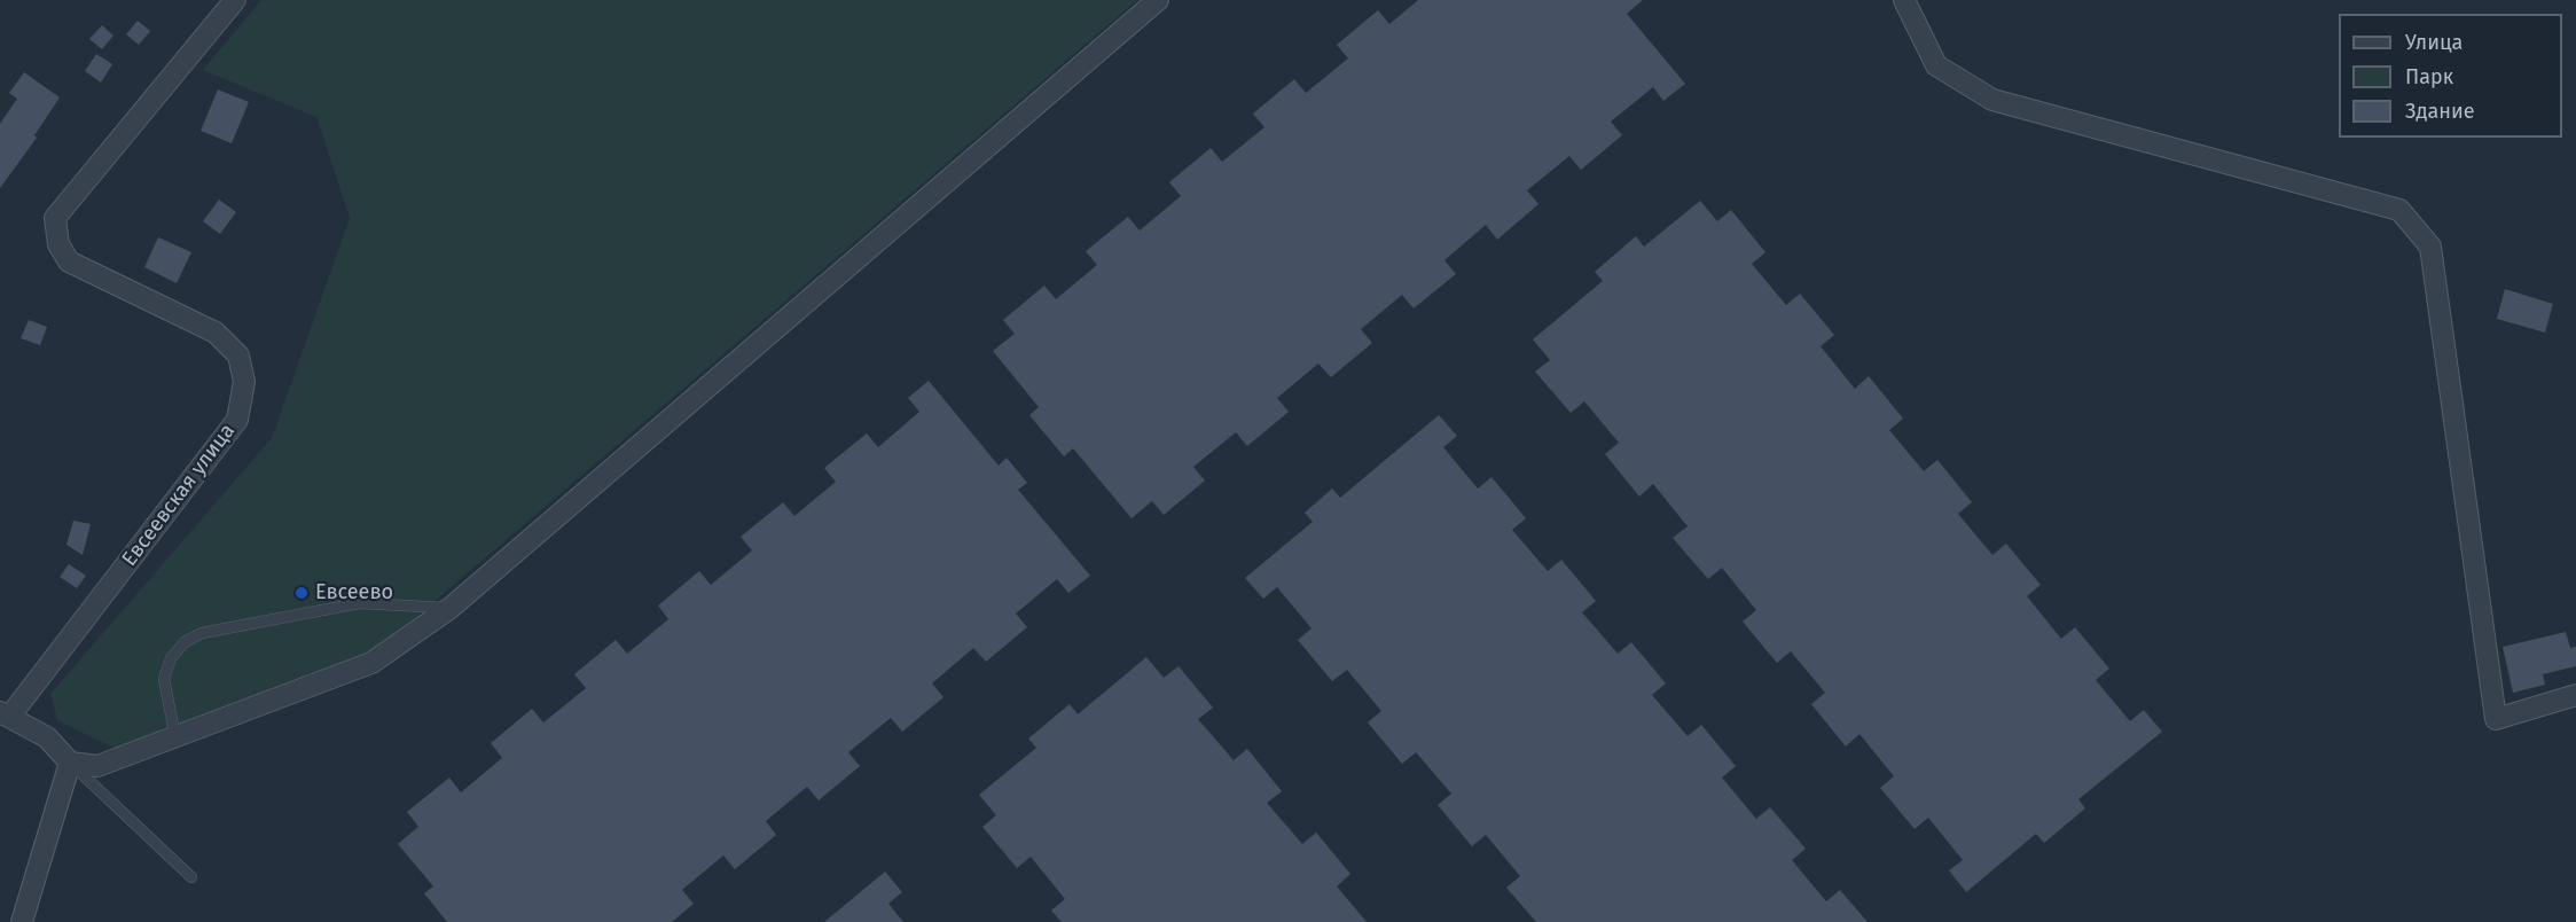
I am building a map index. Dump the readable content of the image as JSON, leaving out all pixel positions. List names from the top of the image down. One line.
{"streets":{"street":["Евсеевская улица"]},"places":["Евсеево"],"legend":["Улица","Парк","Здание"]}
